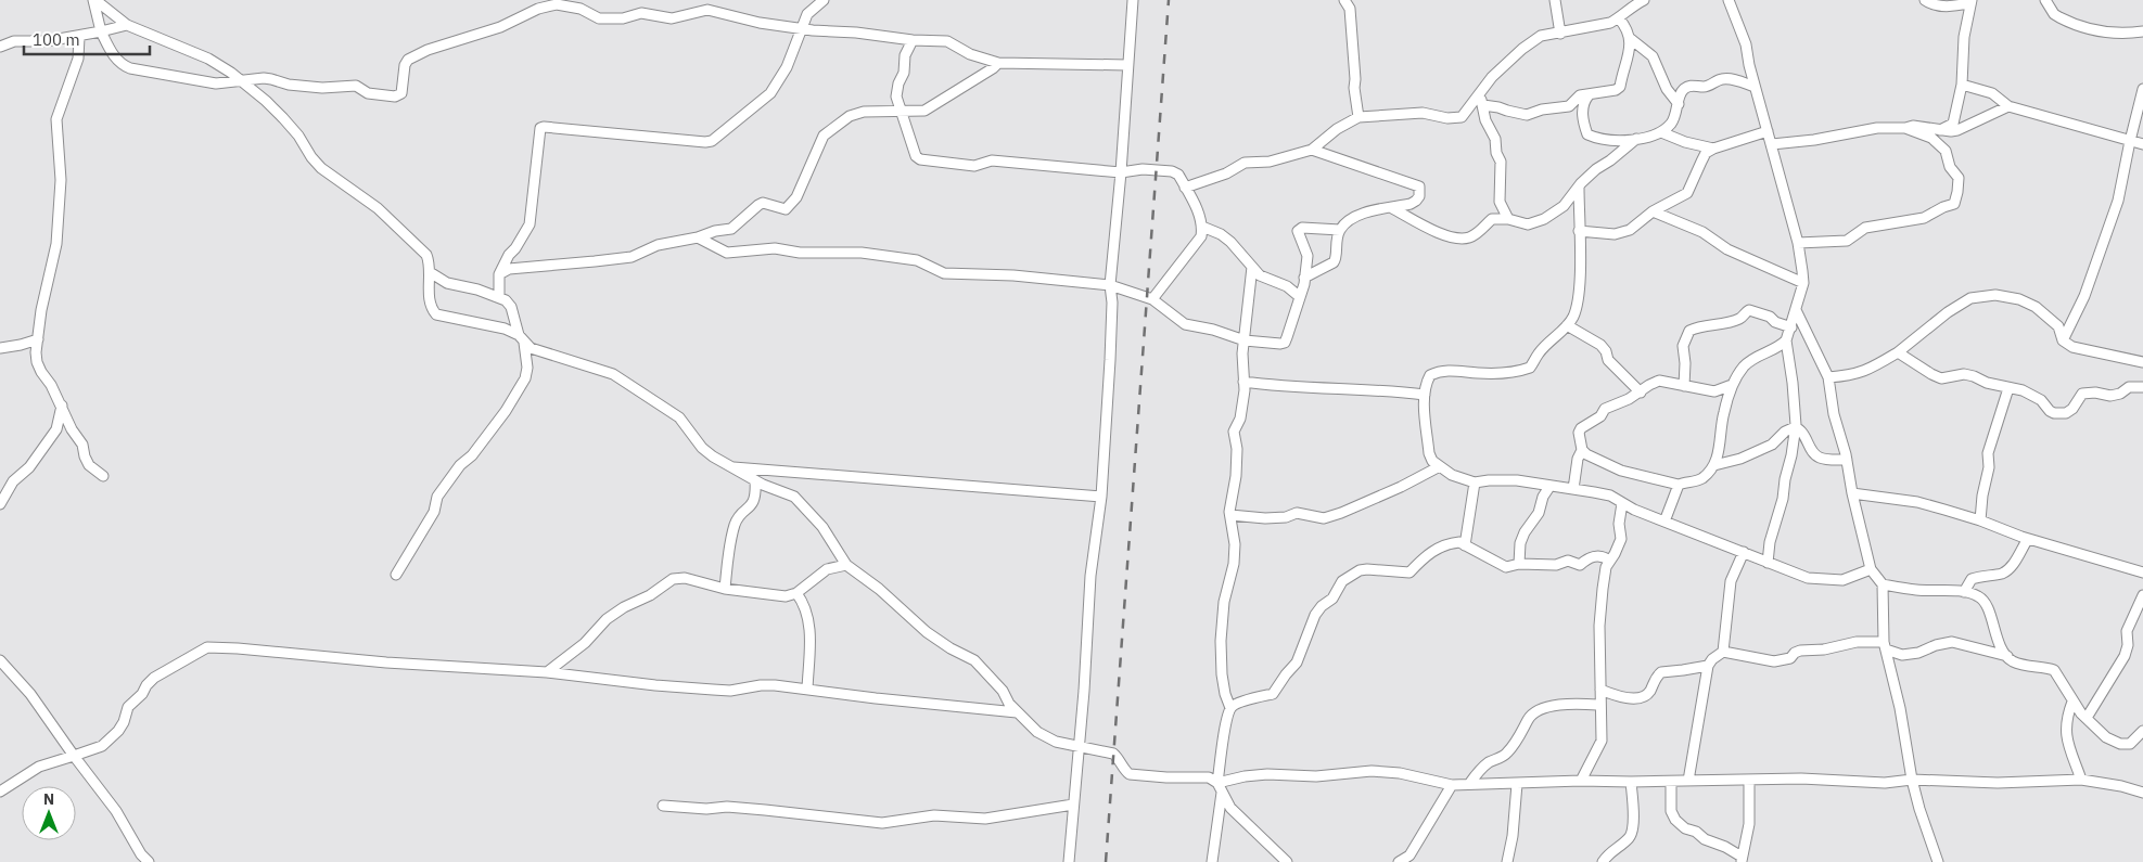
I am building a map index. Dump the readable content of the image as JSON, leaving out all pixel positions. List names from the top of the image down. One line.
{"scale_bar":"100 m","north":"top"}
